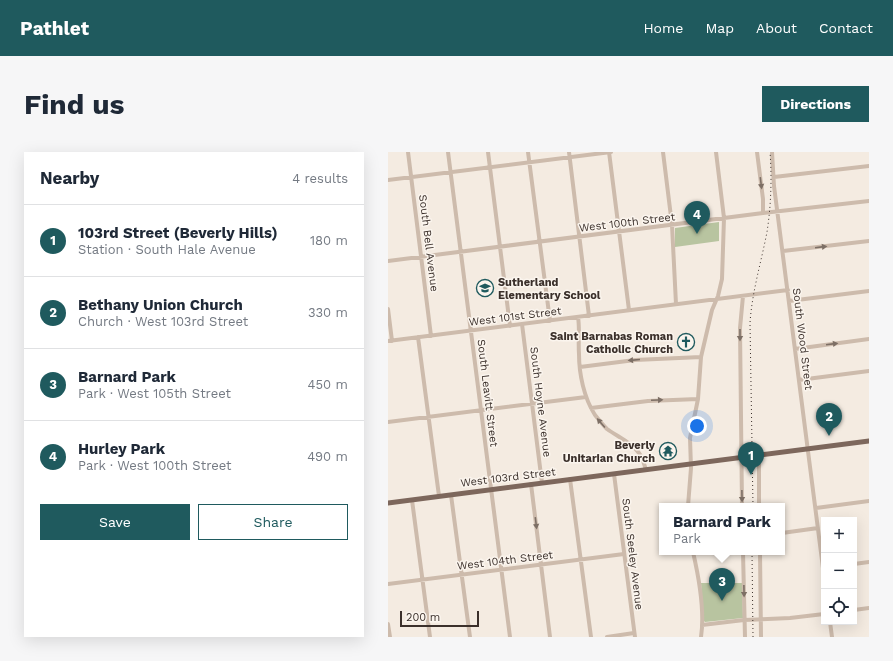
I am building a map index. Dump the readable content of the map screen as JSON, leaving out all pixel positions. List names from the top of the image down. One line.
{"streets":{"main road":["West 103rd Street"],"street":["West 100th Street","South Bell Avenue","West 101st Street","South Wood Street","South Leavitt Street","South Hoyne Avenue","South Seeley Avenue","West 104th Street"]},"crossings":[["West 100th Street","South Bell Avenue"],["West 100th Street","South Wood Street"],["West 100th Street","South Leavitt Street"],["South Bell Avenue","West 101st Street"],["West 101st Street","South Wood Street"],["West 101st Street","South Leavitt Street"],["West 101st Street","South Hoyne Avenue"],["South Wood Street","West 103rd Street"],["South Leavitt Street","West 103rd Street"],["South Leavitt Street","West 104th Street"],["South Hoyne Avenue","West 103rd Street"],["West 103rd Street","South Seeley Avenue"],["South Seeley Avenue","West 104th Street"]],"places":{"school or university":["Sutherland Elementary School"],"church":["Saint Barnabas Roman Catholic Church"],"temple":["Beverly Unitarian Church"]},"scale_bar":"200 m","page":{"header":"Pathlet","nav":["Home","Map","About","Contact"],"buttons":["Directions",["Save","Share"]],"title":"Find us","heading":["Nearby","4 results"],"pins":["4","2","1","3"],"list":[{"mark":"1","name":"103rd Street (Beverly Hills)","note":"Station · South Hale Avenue","value":"180 m"},{"mark":"2","name":"Bethany Union Church","note":"Church · West 103rd Street","value":"330 m"},{"mark":"3","name":"Barnard Park","note":"Park · West 105th Street","value":"450 m"},{"mark":"4","name":"Hurley Park","note":"Park · West 100th Street","value":"490 m"}],"popup":["Barnard Park","Park"],"map_buttons":["+","−"],"scale":"200 m"}}
